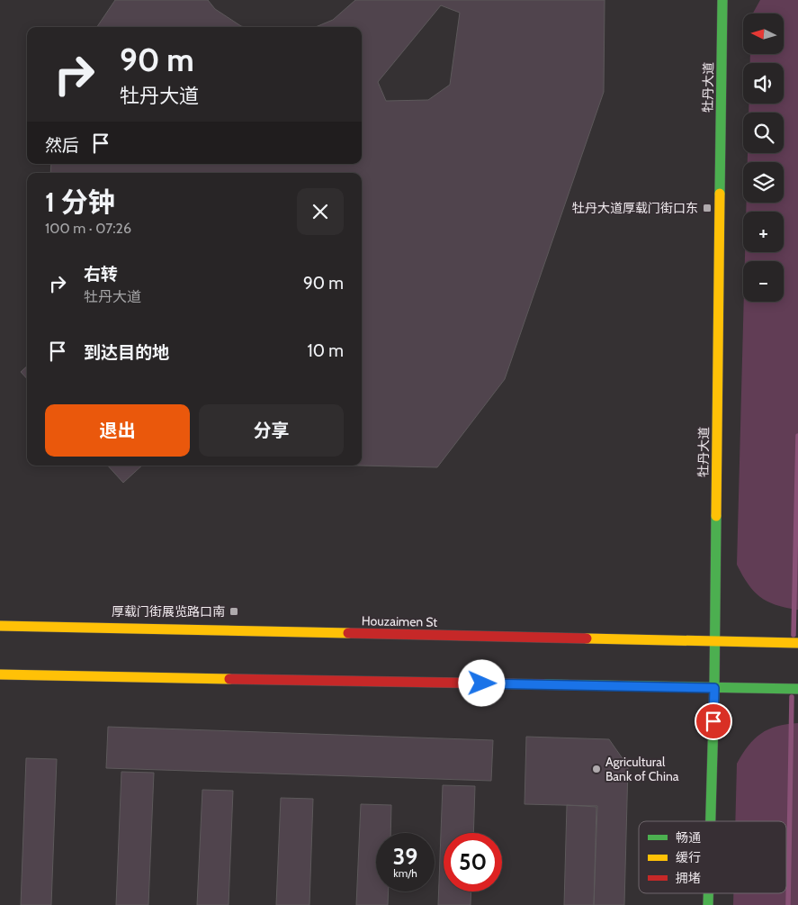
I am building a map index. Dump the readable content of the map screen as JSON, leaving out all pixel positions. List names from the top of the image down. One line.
{"streets":{"main road":["牡丹大道","Houzaimen St"]},"crossings":[["牡丹大道","Houzaimen St"]],"places":{"transit":["牡丹大道厚载门街口东","厚载门街展览路口南"],"other":["Agricultural Bank of China"]},"legend":["畅通","缓行","拥堵"],"north":"left","page":{"map_buttons":["+","−"],"turn":["90 m","牡丹大道"],"then":"然后","heading":["1 分钟","100 m · 07:26"],"list":[{"name":"右转","note":"牡丹大道","value":"90 m"},{"name":"到达目的地","value":"10 m"}],"buttons":["退出","分享"],"speed":"39 km/h","limit":"50"}}
